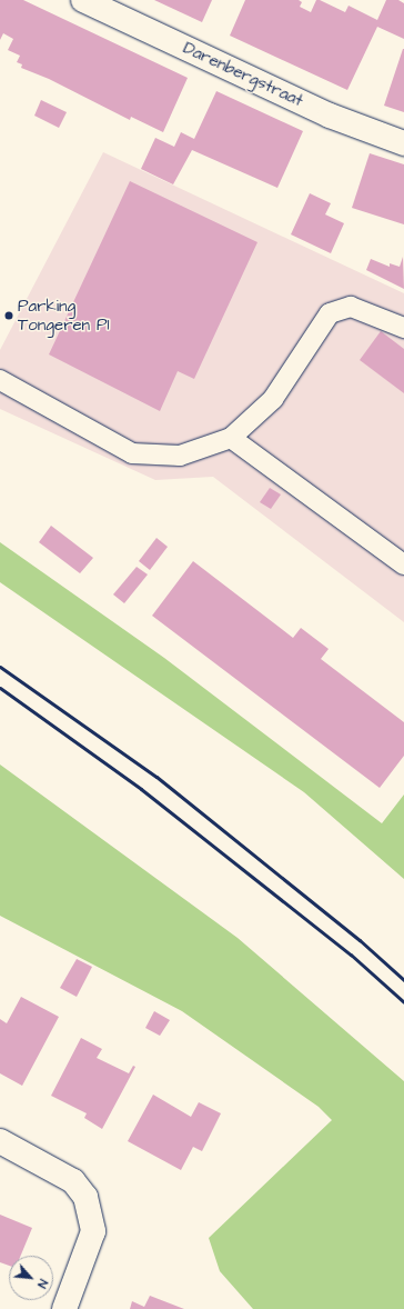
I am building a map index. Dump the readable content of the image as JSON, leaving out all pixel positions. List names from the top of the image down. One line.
{"streets":{"street":["Darenbergstraat"]},"places":["Parking Tongeren P1"],"north":"bottom right"}
